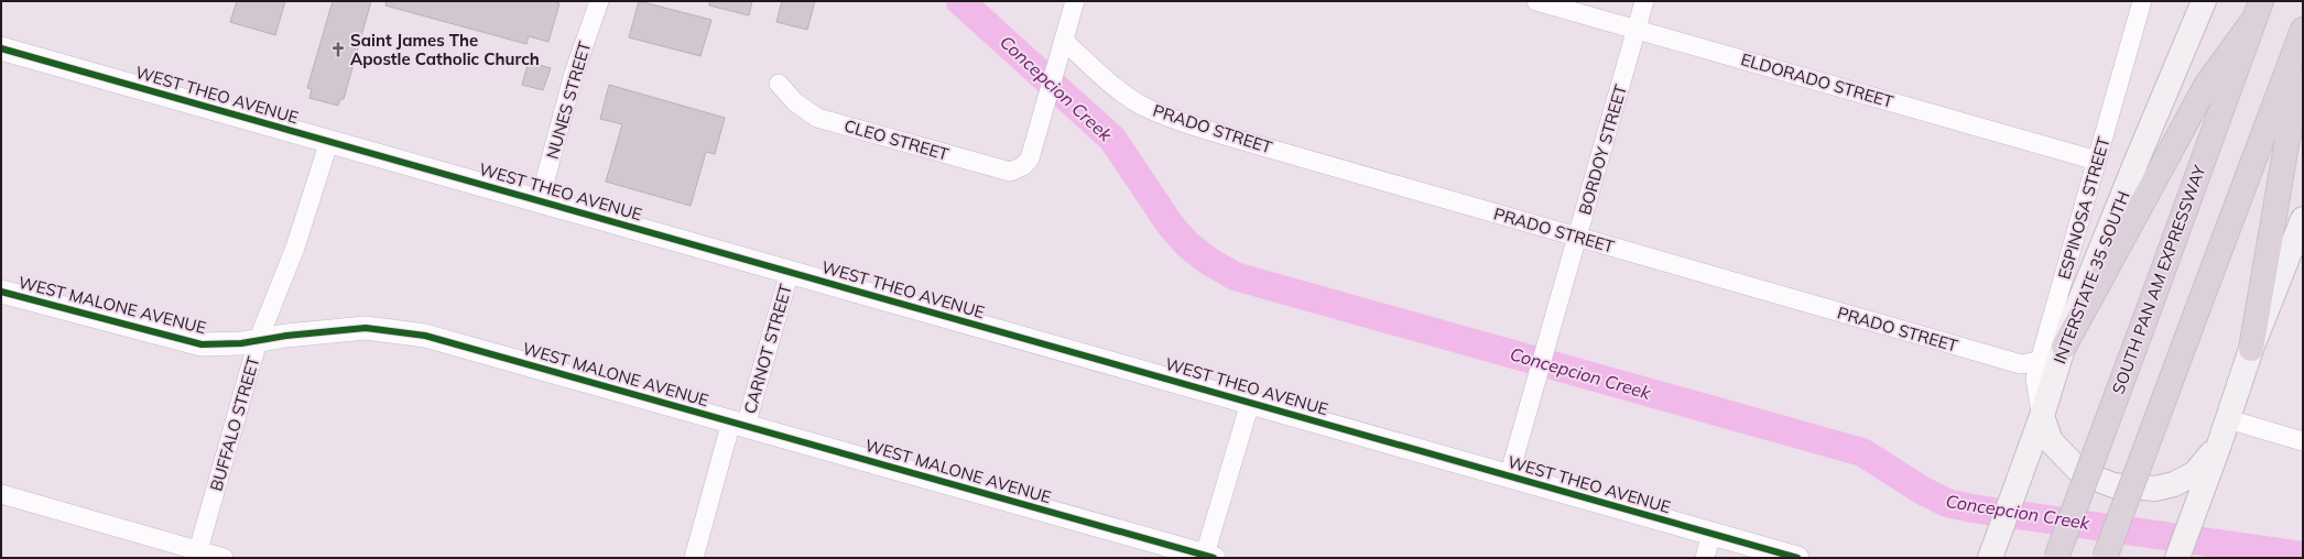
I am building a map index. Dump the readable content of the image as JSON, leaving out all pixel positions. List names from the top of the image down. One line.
{"streets":{"highway":["SOUTH PAN AM EXPRESSWAY"],"main road":["INTERSTATE 35 SOUTH"],"street":["ELDORADO STREET","WEST THEO AVENUE","NUNES STREET","PRADO STREET","CLEO STREET","BORDOY STREET","ESPINOSA STREET","WEST MALONE AVENUE","CARNOT STREET","BUFFALO STREET"]},"crossings":[["ELDORADO STREET","BORDOY STREET"],["ELDORADO STREET","ESPINOSA STREET"],["WEST THEO AVENUE","NUNES STREET"],["WEST THEO AVENUE","BORDOY STREET"],["WEST THEO AVENUE","CARNOT STREET"],["WEST THEO AVENUE","BUFFALO STREET"],["PRADO STREET","CLEO STREET"],["PRADO STREET","BORDOY STREET"],["PRADO STREET","ESPINOSA STREET"],["PRADO STREET","INTERSTATE 35 SOUTH"],["ESPINOSA STREET","INTERSTATE 35 SOUTH"],["WEST MALONE AVENUE","CARNOT STREET"],["WEST MALONE AVENUE","BUFFALO STREET"]],"water":["Concepcion Creek"],"places":{"church":["Saint James The Apostle Catholic Church"]}}
